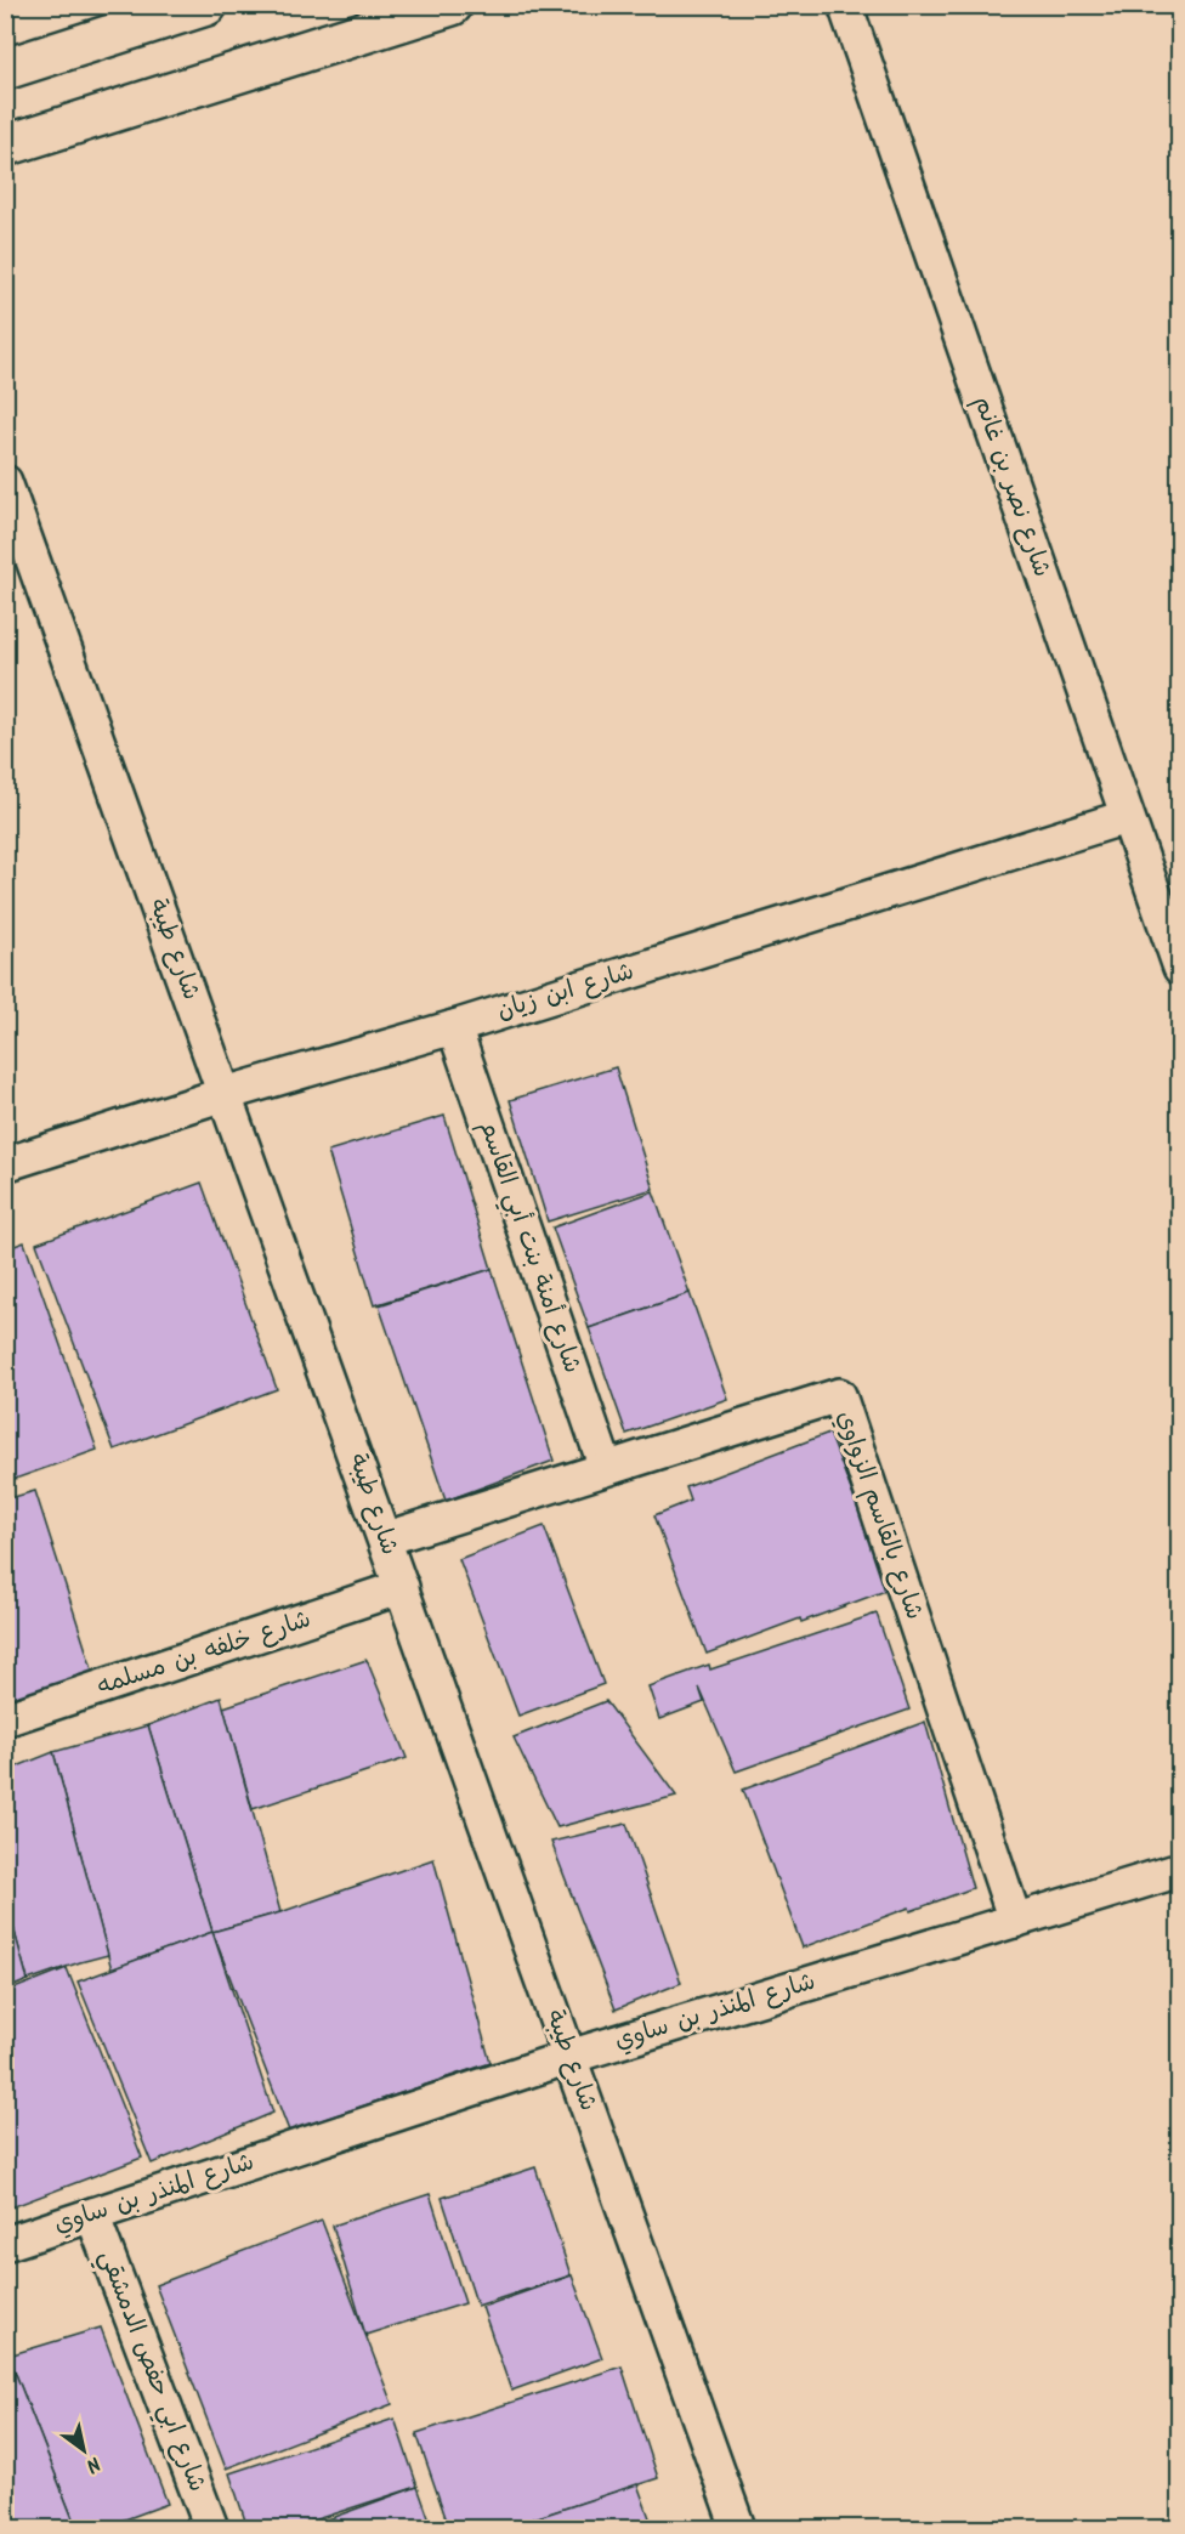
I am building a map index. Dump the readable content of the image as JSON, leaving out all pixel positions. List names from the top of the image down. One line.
{"streets":{"street":["شارع نصر بن غانم","شارع طيبة","شارع ابن زيان","شارع أمنة بنت أبي القاسم","شارع بالقاسم الزواوي","شارع خلفه بن مسلمه","شارع المنذر بن ساوي","شارع ابي حفص الدمشقي"]},"crossings":[["شارع نصر بن غانم","شارع ابن زيان"],["شارع طيبة","شارع ابن زيان"],["شارع طيبة","شارع بالقاسم الزواوي"],["شارع طيبة","شارع خلفه بن مسلمه"],["شارع طيبة","شارع المنذر بن ساوي"],["شارع ابن زيان","شارع أمنة بنت أبي القاسم"],["شارع أمنة بنت أبي القاسم","شارع بالقاسم الزواوي"],["شارع بالقاسم الزواوي","شارع المنذر بن ساوي"],["شارع المنذر بن ساوي","شارع ابي حفص الدمشقي"]],"north":"bottom right"}
